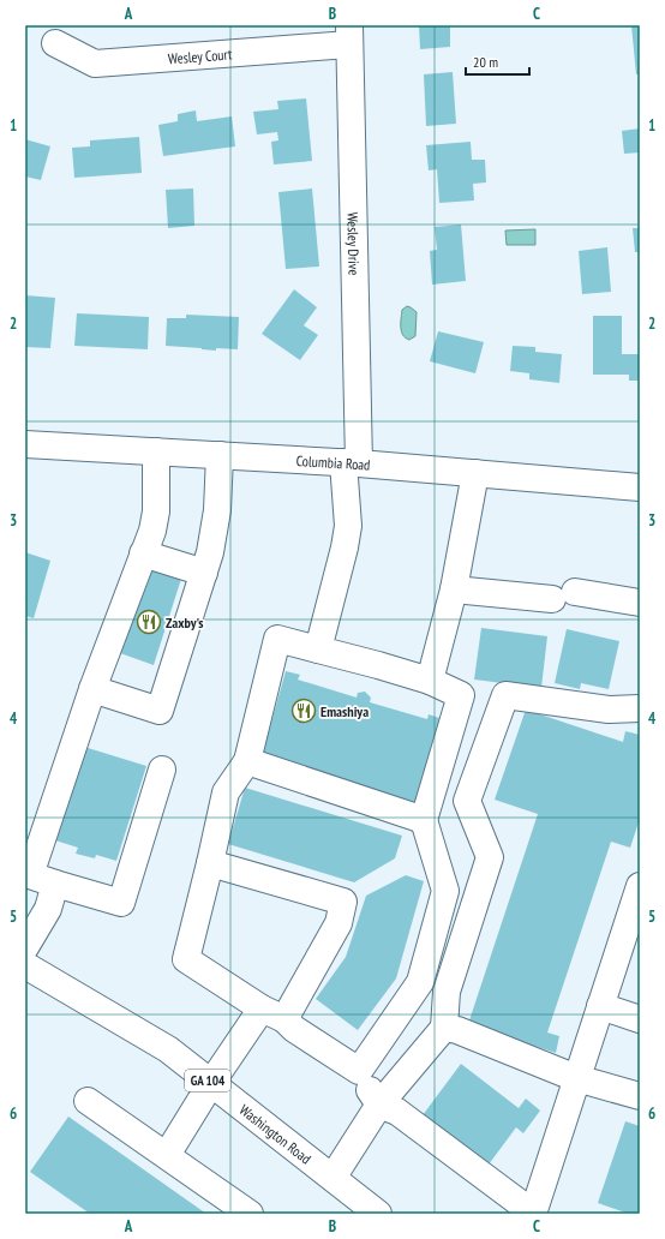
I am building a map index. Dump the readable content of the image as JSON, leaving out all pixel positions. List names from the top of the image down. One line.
{"streets":{"main road":["Wesley Court","Wesley Drive","Columbia Road","GA 104","Washington Road"]},"crossings":[["Wesley Court","Wesley Drive"],["Wesley Drive","Columbia Road"]],"places":{"restaurant":["Zaxby's","Emashiya"]},"scale_bar":"20 m","grid":{"columns":["A","B","C"],"rows":["1","2","3","4","5","6"]}}
